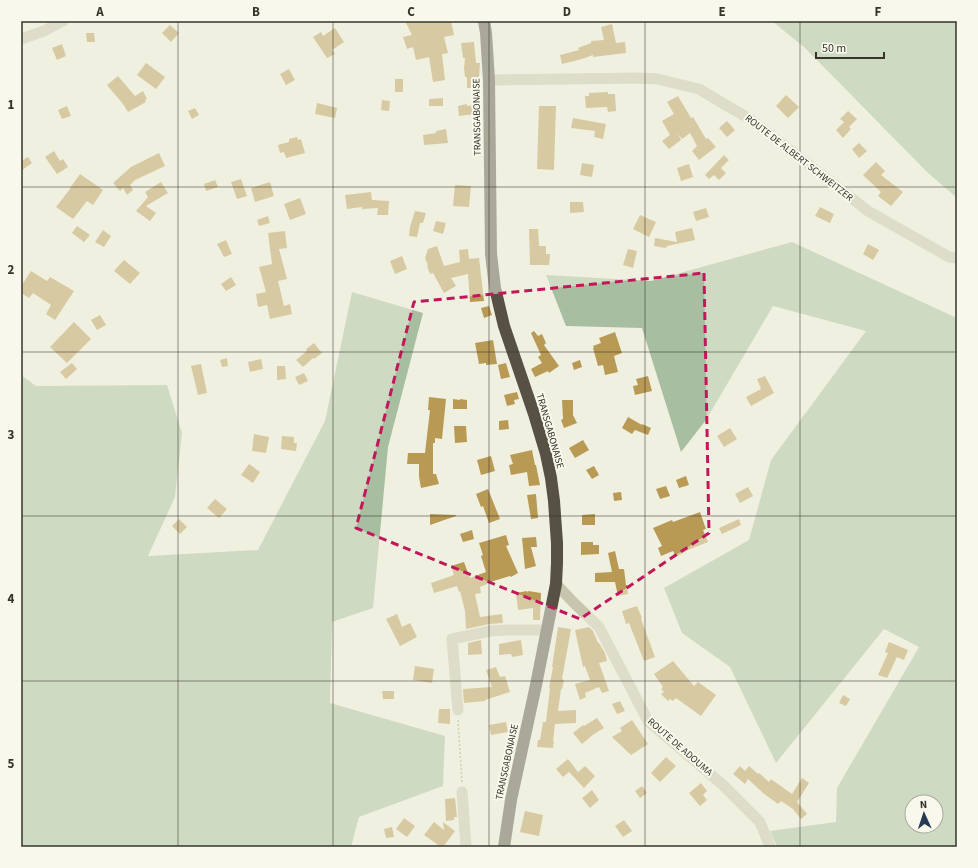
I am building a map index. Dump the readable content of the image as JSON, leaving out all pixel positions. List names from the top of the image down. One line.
{"streets":{"highway":["TRANSGABONAISE"],"street":["ROUTE DE ALBERT SCHWEITZER","ROUTE DE ADOUMA"]},"crossings":[["TRANSGABONAISE","ROUTE DE ALBERT SCHWEITZER"],["TRANSGABONAISE","ROUTE DE ADOUMA"]],"scale_bar":"50 m","north":"top","grid":{"columns":["A","B","C","D","E","F"],"rows":["1","2","3","4","5"]}}
